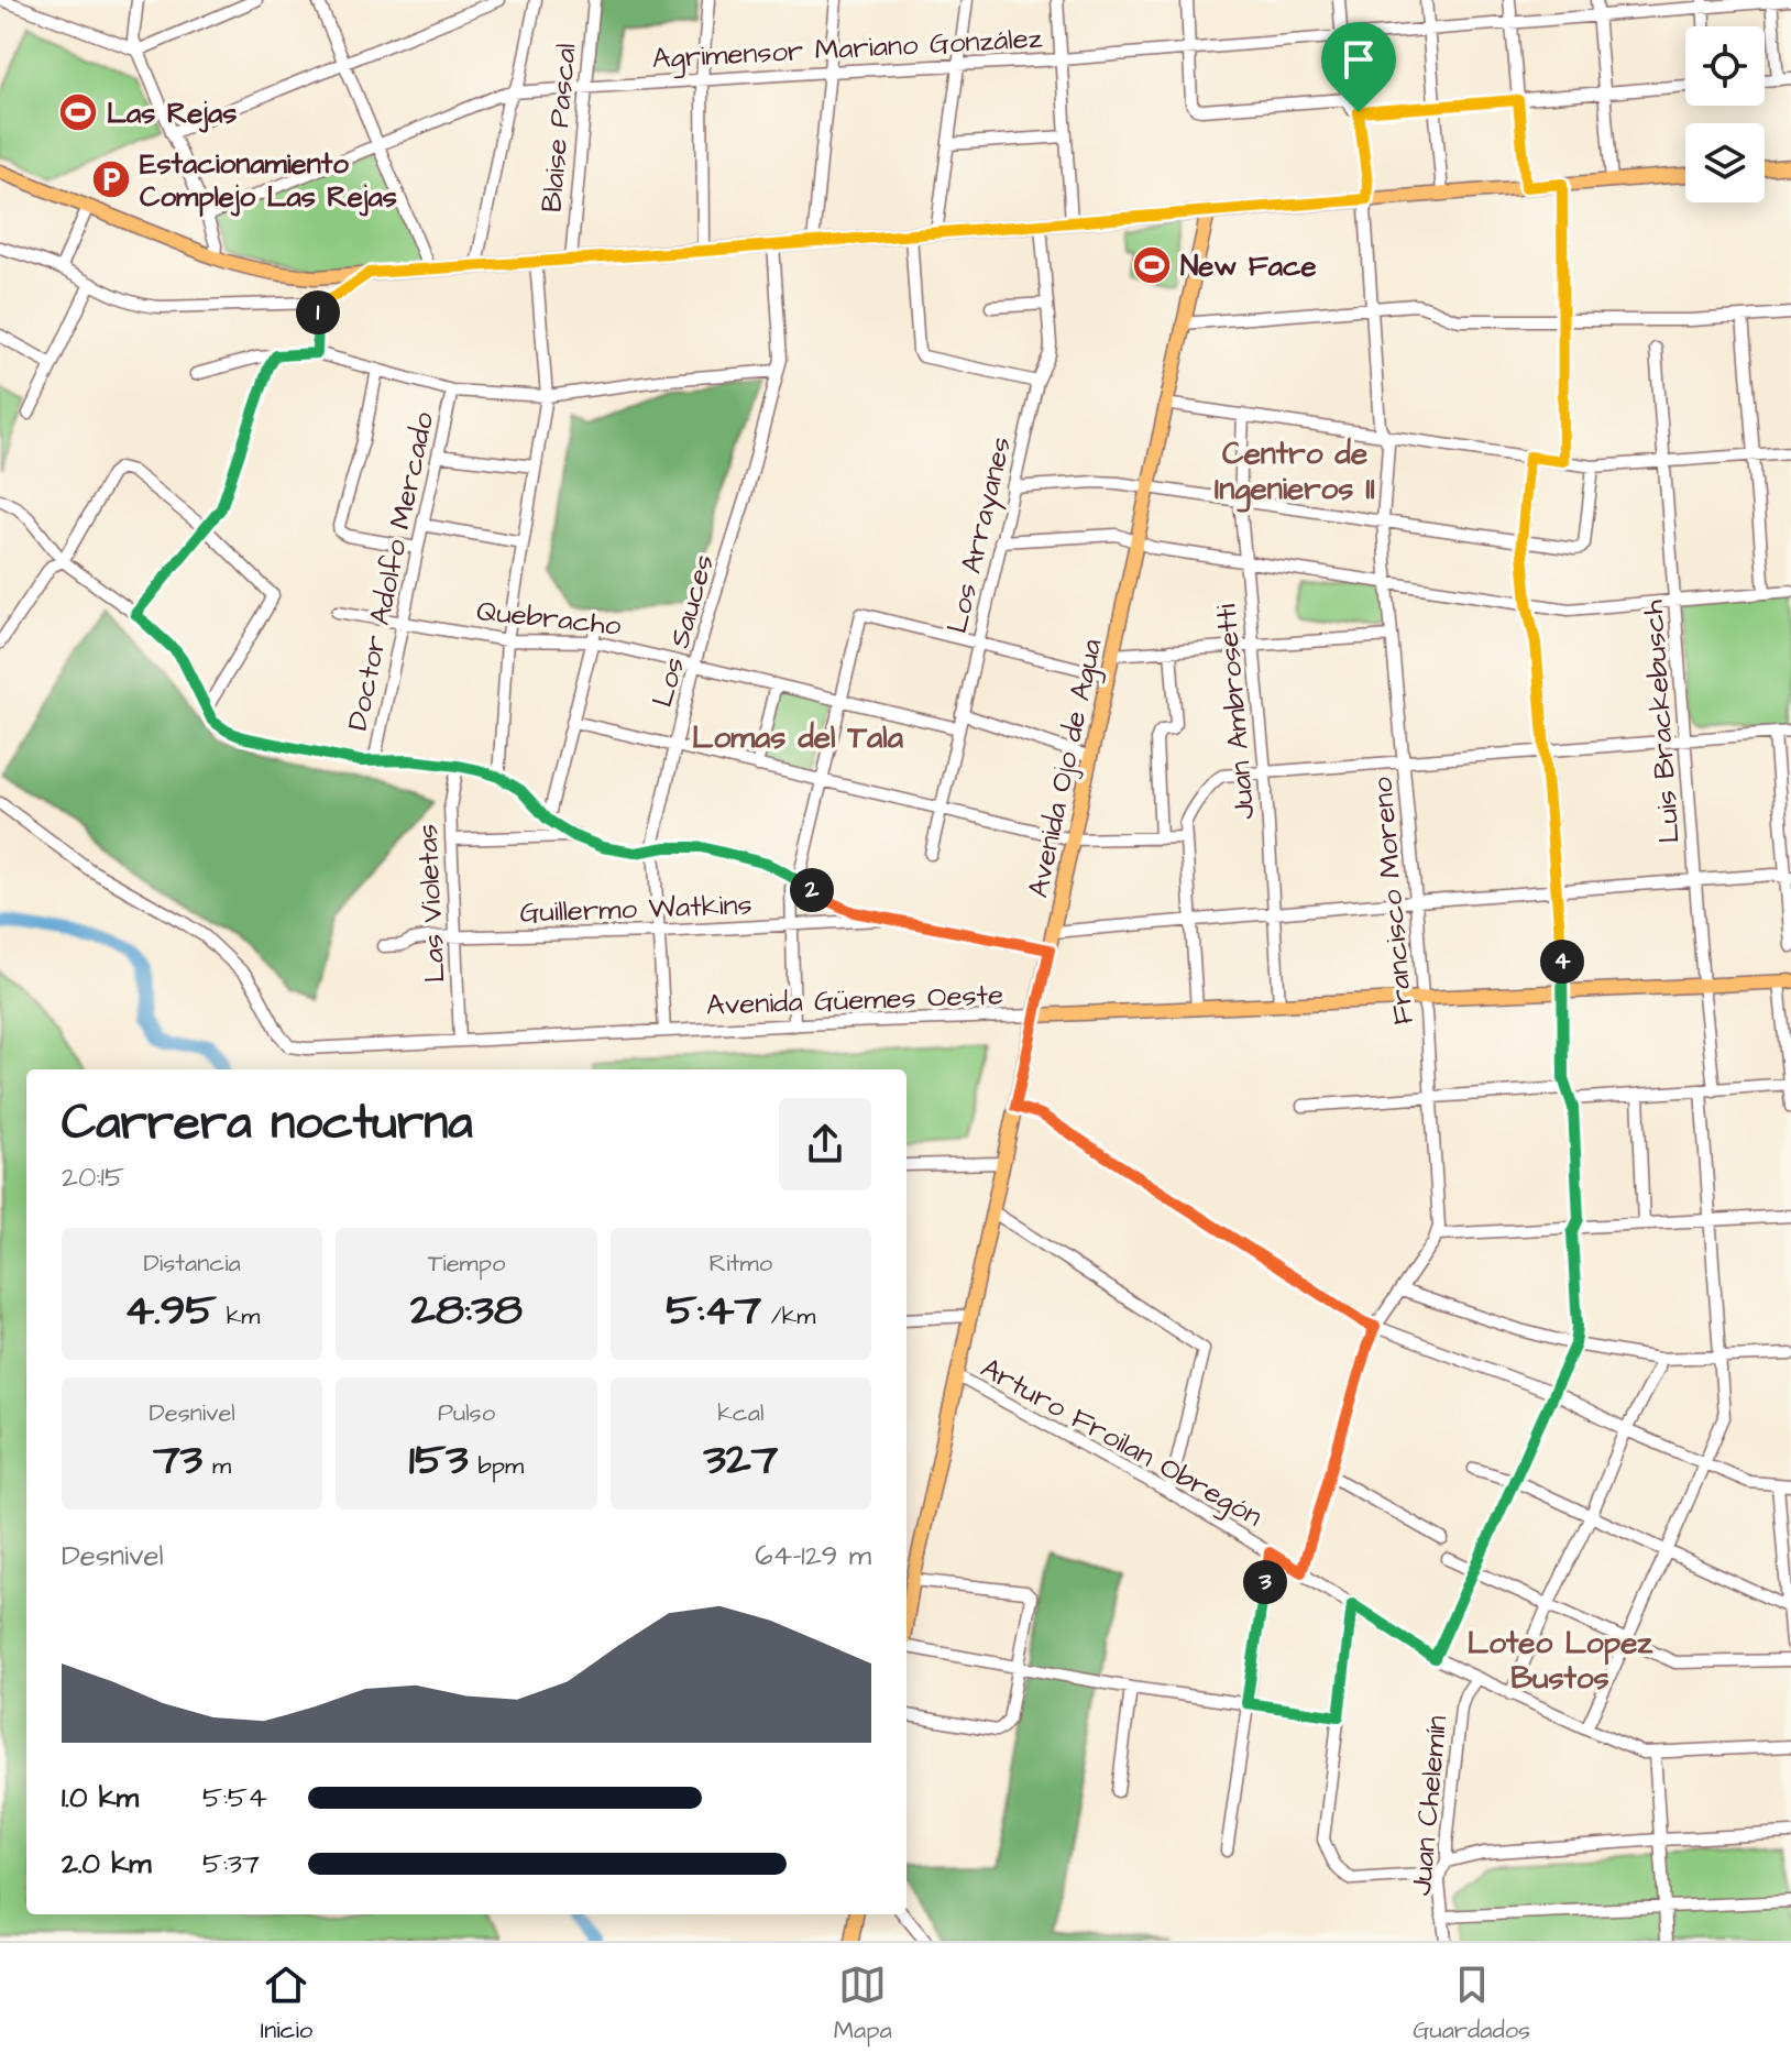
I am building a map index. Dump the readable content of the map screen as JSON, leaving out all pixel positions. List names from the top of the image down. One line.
{"streets":{"main road":["Avenida Ojo de Agua","Avenida Güemes Oeste"],"street":["Agrimensor Mariano González","Blaise Pascal","Los Arrayanes","Doctor Adolfo Mercado","Quebracho","Los Sauces","Juan Ambrosetti","Luis Brackebusch","Francisco Moreno","Las Violetas","Guillermo Watkins","Arturo Froilan Obregón","Juan Chelemín"]},"crossings":[["Agrimensor Mariano González","Blaise Pascal"],["Los Arrayanes","Quebracho"],["Doctor Adolfo Mercado","Quebracho"],["Quebracho","Los Sauces"],["Los Sauces","Guillermo Watkins"],["Los Sauces","Avenida Güemes Oeste"],["Juan Ambrosetti","Avenida Güemes Oeste"],["Luis Brackebusch","Avenida Güemes Oeste"],["Avenida Ojo de Agua","Avenida Güemes Oeste"],["Avenida Ojo de Agua","Arturo Froilan Obregón"],["Francisco Moreno","Avenida Güemes Oeste"],["Las Violetas","Guillermo Watkins"],["Las Violetas","Avenida Güemes Oeste"],["Arturo Froilan Obregón","Juan Chelemín"]],"districts":["Centro de Ingenieros II","Lomas del Tala","Loteo Lopez Bustos"],"places":{"sports":["Las Rejas","New Face"],"parking":["Estacionamiento Complejo Las Rejas"]},"page":{"pins":["1","2","4","3"],"heading":["Carrera nocturna","20:15"],"stats":[["Distancia","4.95 km"],["Tiempo","28:38"],["Ritmo","5:47 /km"],["Desnivel","73 m"],["Pulso","153 bpm"],["kcal","327"]],"chart":["Desnivel","64–129 m"],"list":[{"name":"1.0 km","note":"5:54"},{"name":"2.0 km","note":"5:37"}],"tabs":["Inicio","Mapa","Guardados"]}}
